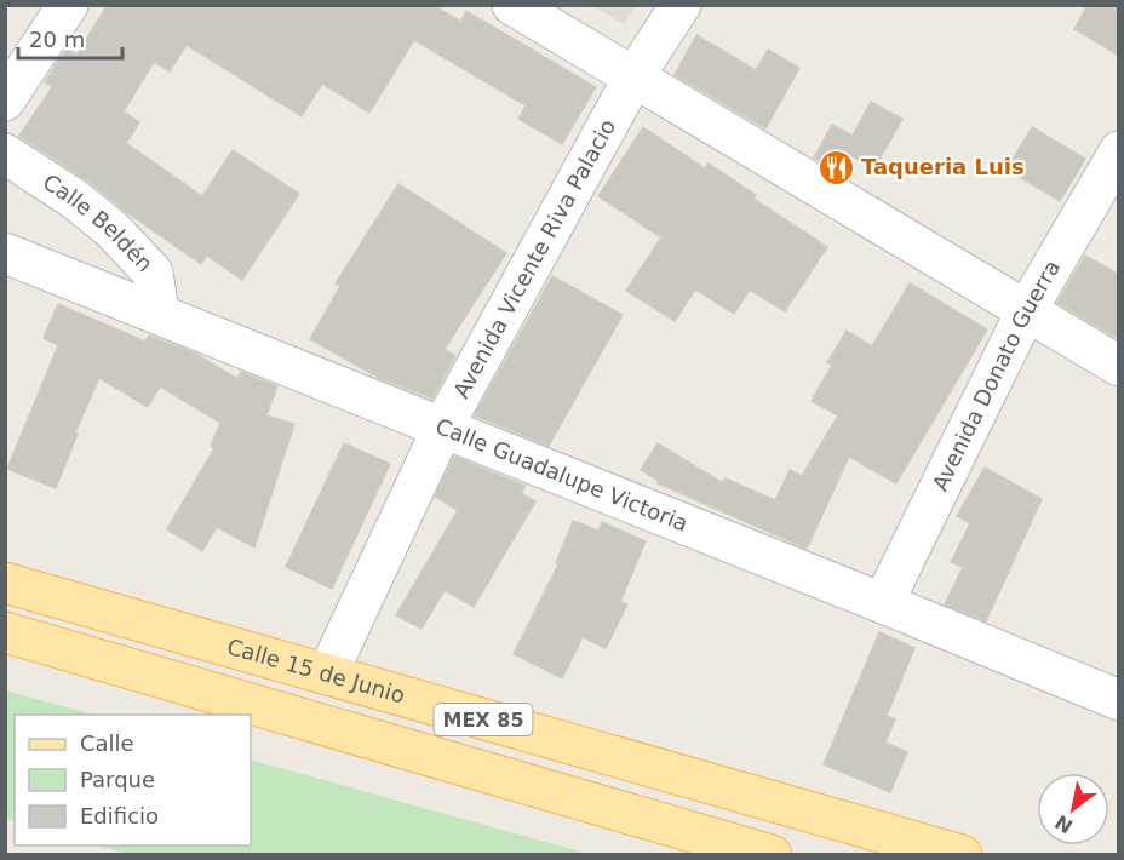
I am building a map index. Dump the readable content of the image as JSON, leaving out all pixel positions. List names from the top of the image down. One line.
{"streets":{"main road":["Calle 15 de Junio","MEX 85"],"street":["Calle Beldén","Avenida Vicente Riva Palacio","Avenida Donato Guerra","Calle Guadalupe Victoria"]},"crossings":[["Calle Beldén","Calle Guadalupe Victoria"],["Avenida Vicente Riva Palacio","Calle Guadalupe Victoria"],["Avenida Vicente Riva Palacio","Calle 15 de Junio"],["Avenida Donato Guerra","Calle Guadalupe Victoria"]],"places":{"restaurant":["Taqueria Luis"]},"legend":["Calle","Parque","Edificio"],"scale_bar":"20 m","north":"bottom left"}
